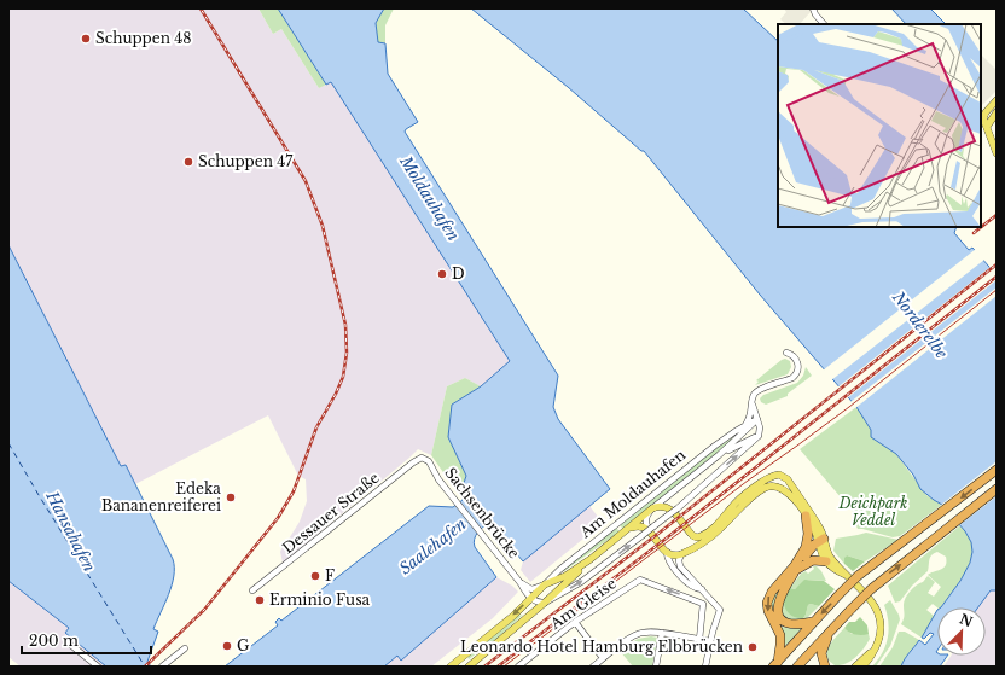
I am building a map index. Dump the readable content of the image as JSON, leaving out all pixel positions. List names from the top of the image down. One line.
{"streets":{"main road":["Am Moldauhafen"],"street":["Dessauer Straße","Sachsenbrücke","Am Gleise"]},"crossings":[["Am Moldauhafen","Sachsenbrücke"],["Dessauer Straße","Sachsenbrücke"]],"water":["Moldauhafen","Norderelbe","Hansahafen","Saalehafen"],"parks":["Deichpark Veddel"],"places":["Schuppen 48","Schuppen 47","D","Edeka Bananenreiferei","F","Erminio Fusa","G","Leonardo Hotel Hamburg Elbbrücken"],"scale_bar":"200 m","north":"top right"}
